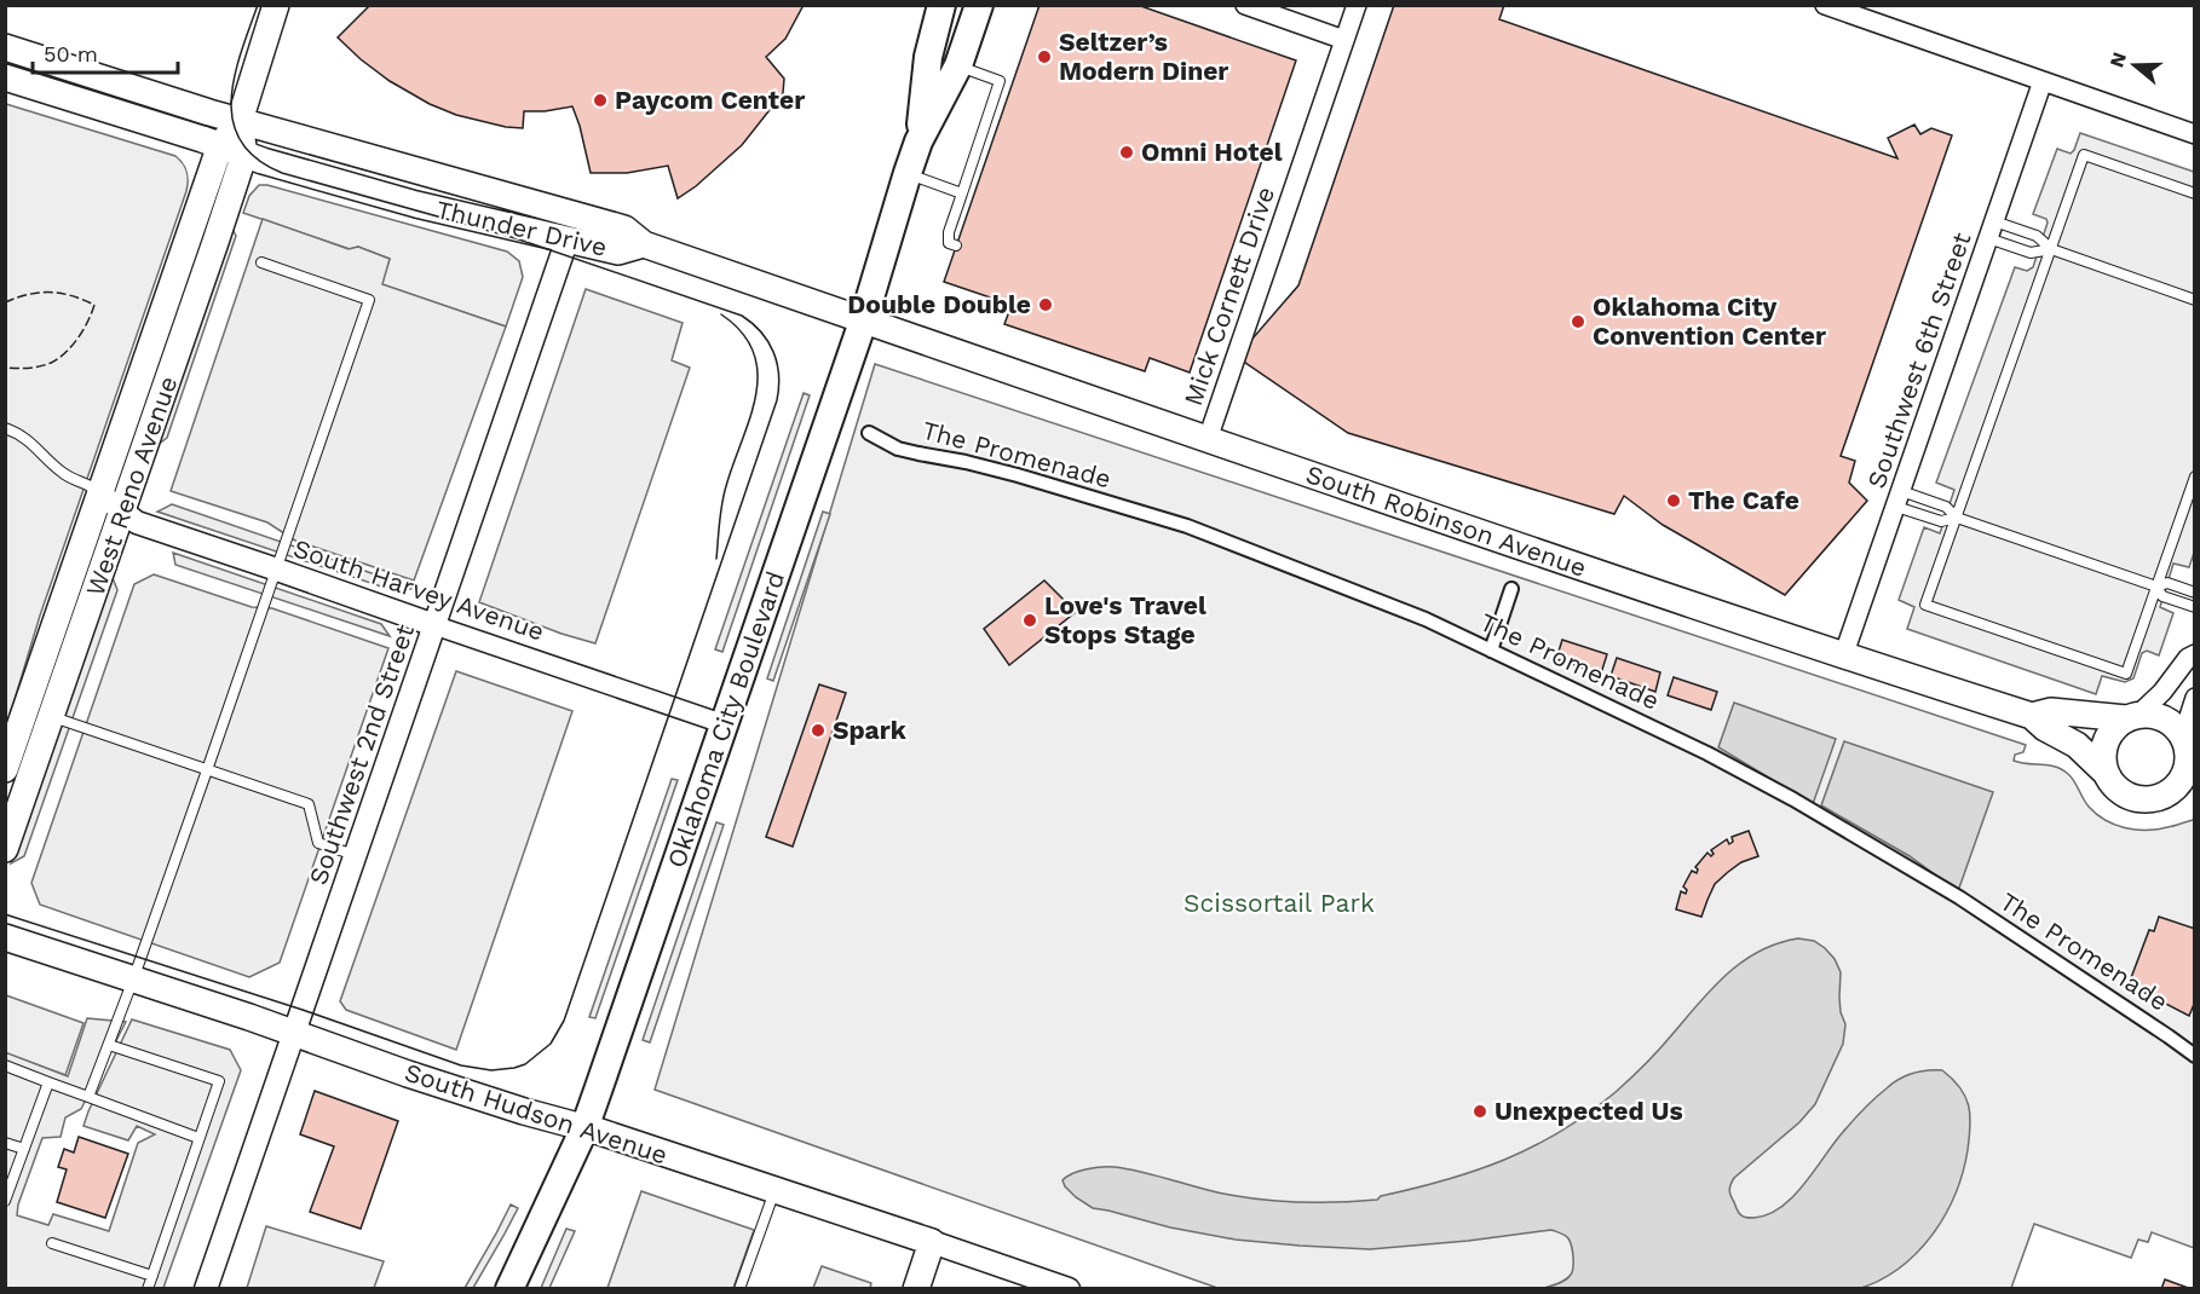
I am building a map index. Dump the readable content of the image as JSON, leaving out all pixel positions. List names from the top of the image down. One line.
{"streets":{"main road":["Thunder Drive","West Reno Avenue","South Robinson Avenue","Oklahoma City Boulevard","South Hudson Avenue"],"street":["Mick Cornett Drive","Southwest 6th Street","The Promenade","South Harvey Avenue","Southwest 2nd Street"]},"crossings":[["Thunder Drive","West Reno Avenue"],["Thunder Drive","South Robinson Avenue"],["Thunder Drive","Oklahoma City Boulevard"],["Thunder Drive","Southwest 2nd Street"],["Mick Cornett Drive","South Robinson Avenue"],["Southwest 6th Street","South Robinson Avenue"],["West Reno Avenue","South Harvey Avenue"],["South Robinson Avenue","Oklahoma City Boulevard"],["South Harvey Avenue","Oklahoma City Boulevard"],["South Harvey Avenue","Southwest 2nd Street"],["Oklahoma City Boulevard","South Hudson Avenue"],["Southwest 2nd Street","South Hudson Avenue"]],"parks":["Scissortail Park"],"places":["Seltzer’s Modern Diner","Paycom Center","Omni Hotel","Double Double","Oklahoma City Convention Center","The Cafe","Love's Travel Stops Stage","Spark","Unexpected Us"],"scale_bar":"50 m","north":"left"}
